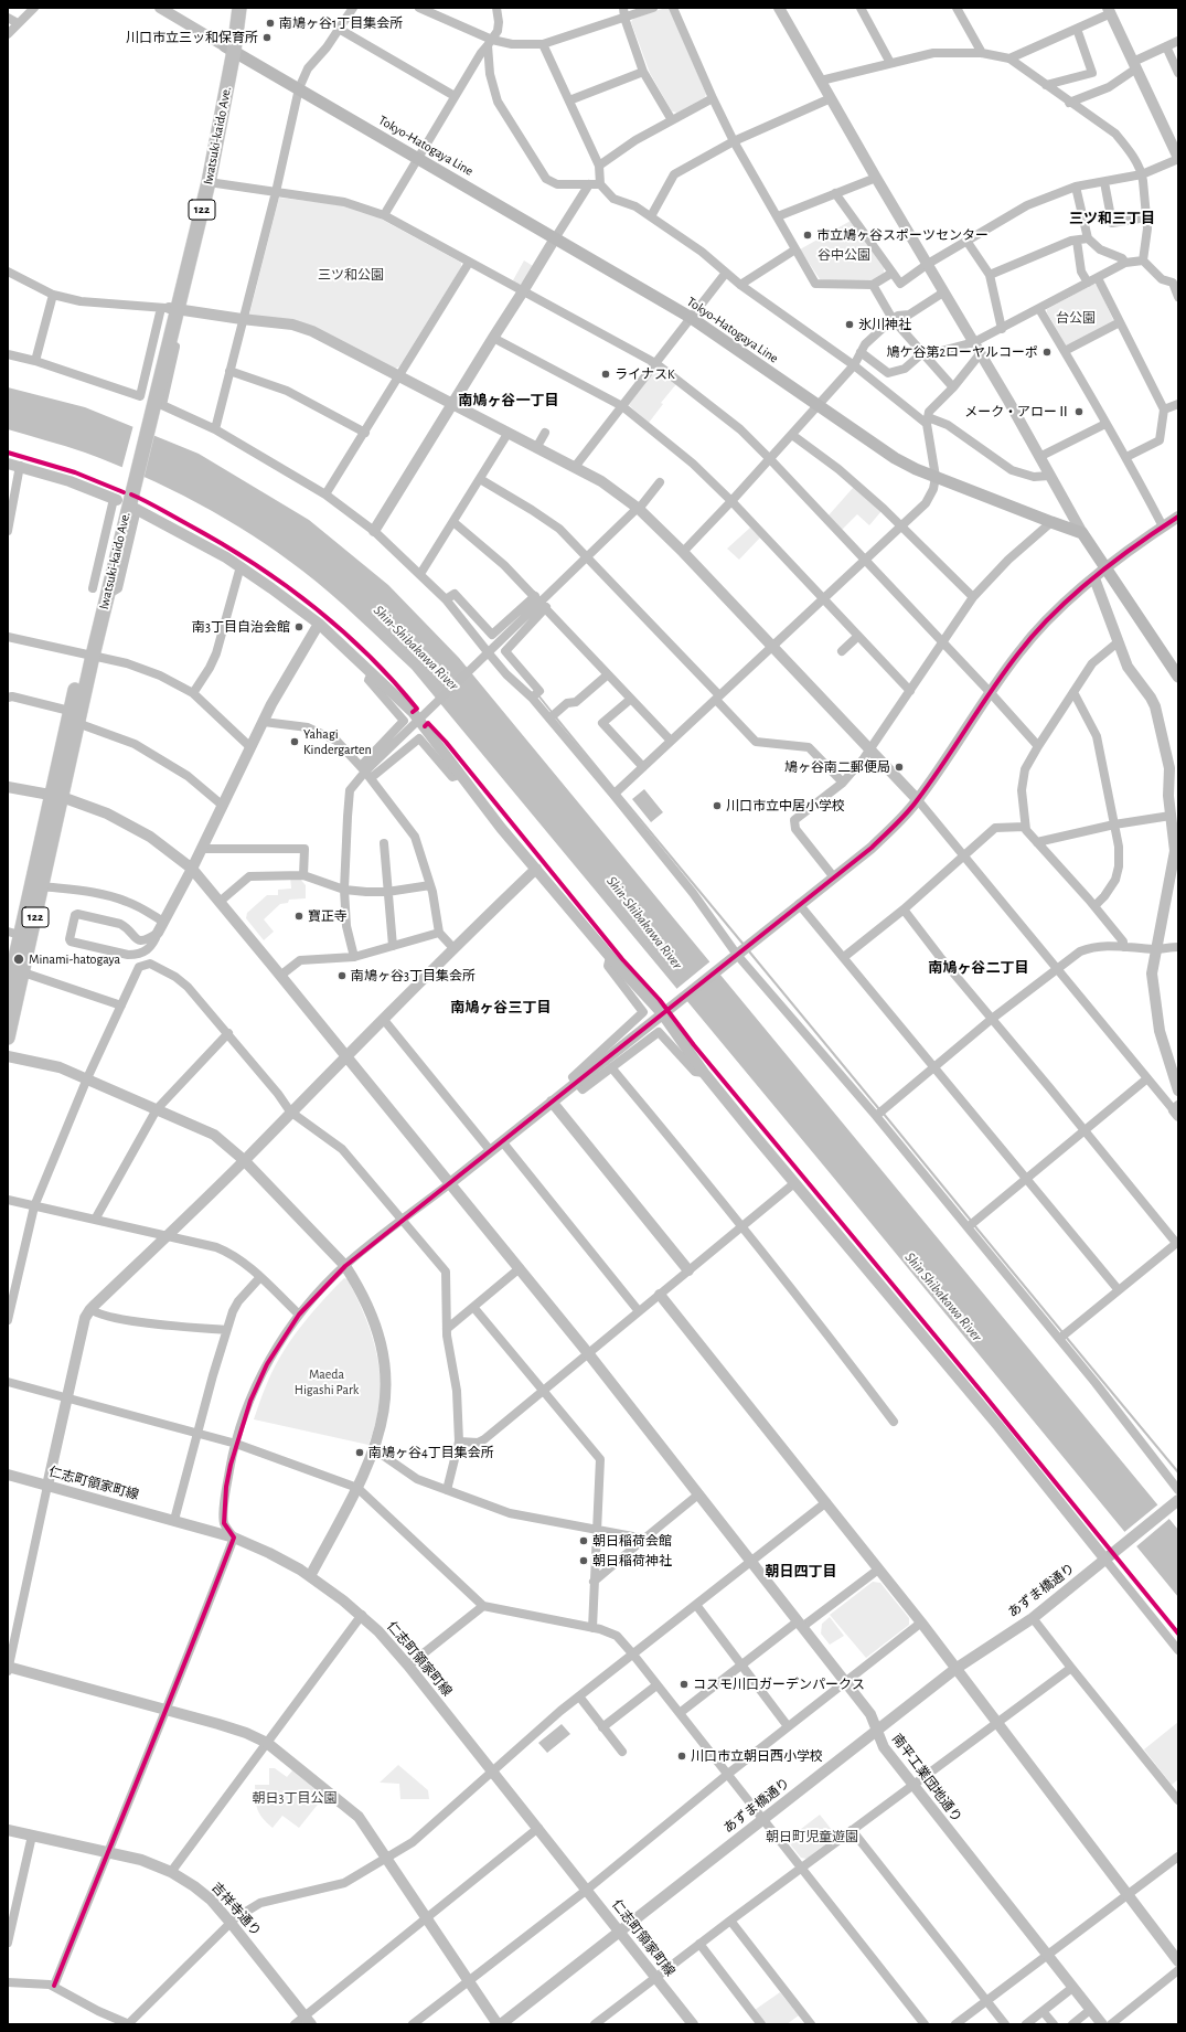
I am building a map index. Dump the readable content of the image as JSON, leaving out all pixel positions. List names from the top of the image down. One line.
{"streets":{"highway":["Iwatsuki-kaido Ave.","122"],"main road":["Tokyo-Hatogaya Line"],"street":["仁志町領家町線","あずま橋通り","南平工業団地通り","吉祥寺通り"]},"crossings":[["Iwatsuki-kaido Ave.","Tokyo-Hatogaya Line"],["Iwatsuki-kaido Ave.","南平工業団地通り"],["仁志町領家町線","あずま橋通り"],["あずま橋通り","南平工業団地通り"]],"districts":["三ツ和三丁目","南鳩ヶ谷一丁目","南鳩ヶ谷二丁目","南鳩ヶ谷三丁目","朝日四丁目"],"water":["Shin-Shibakawa River","Shin Shibakawa River"],"parks":["谷中公園","三ツ和公園","台公園","Maeda Higashi Park","朝日3丁目公園","朝日町児童遊園"],"places":["南鳩ヶ谷1丁目集会所","川口市立三ッ和保育所","市立鳩ヶ谷スポーツセンター","氷川神社","鳩ケ谷第2ローヤルコーポ","ライナスK","メーク・アローⅡ","南3丁目自治会館","Yahagi Kindergarten","鳩ヶ谷南二郵便局","川口市立中居小学校","寶正寺","Minami-hatogaya","南鳩ヶ谷3丁目集会所","南鳩ヶ谷4丁目集会所","朝日稲荷会館","朝日稲荷神社","コスモ川口ガーデンパークス","川口市立朝日西小学校"]}
